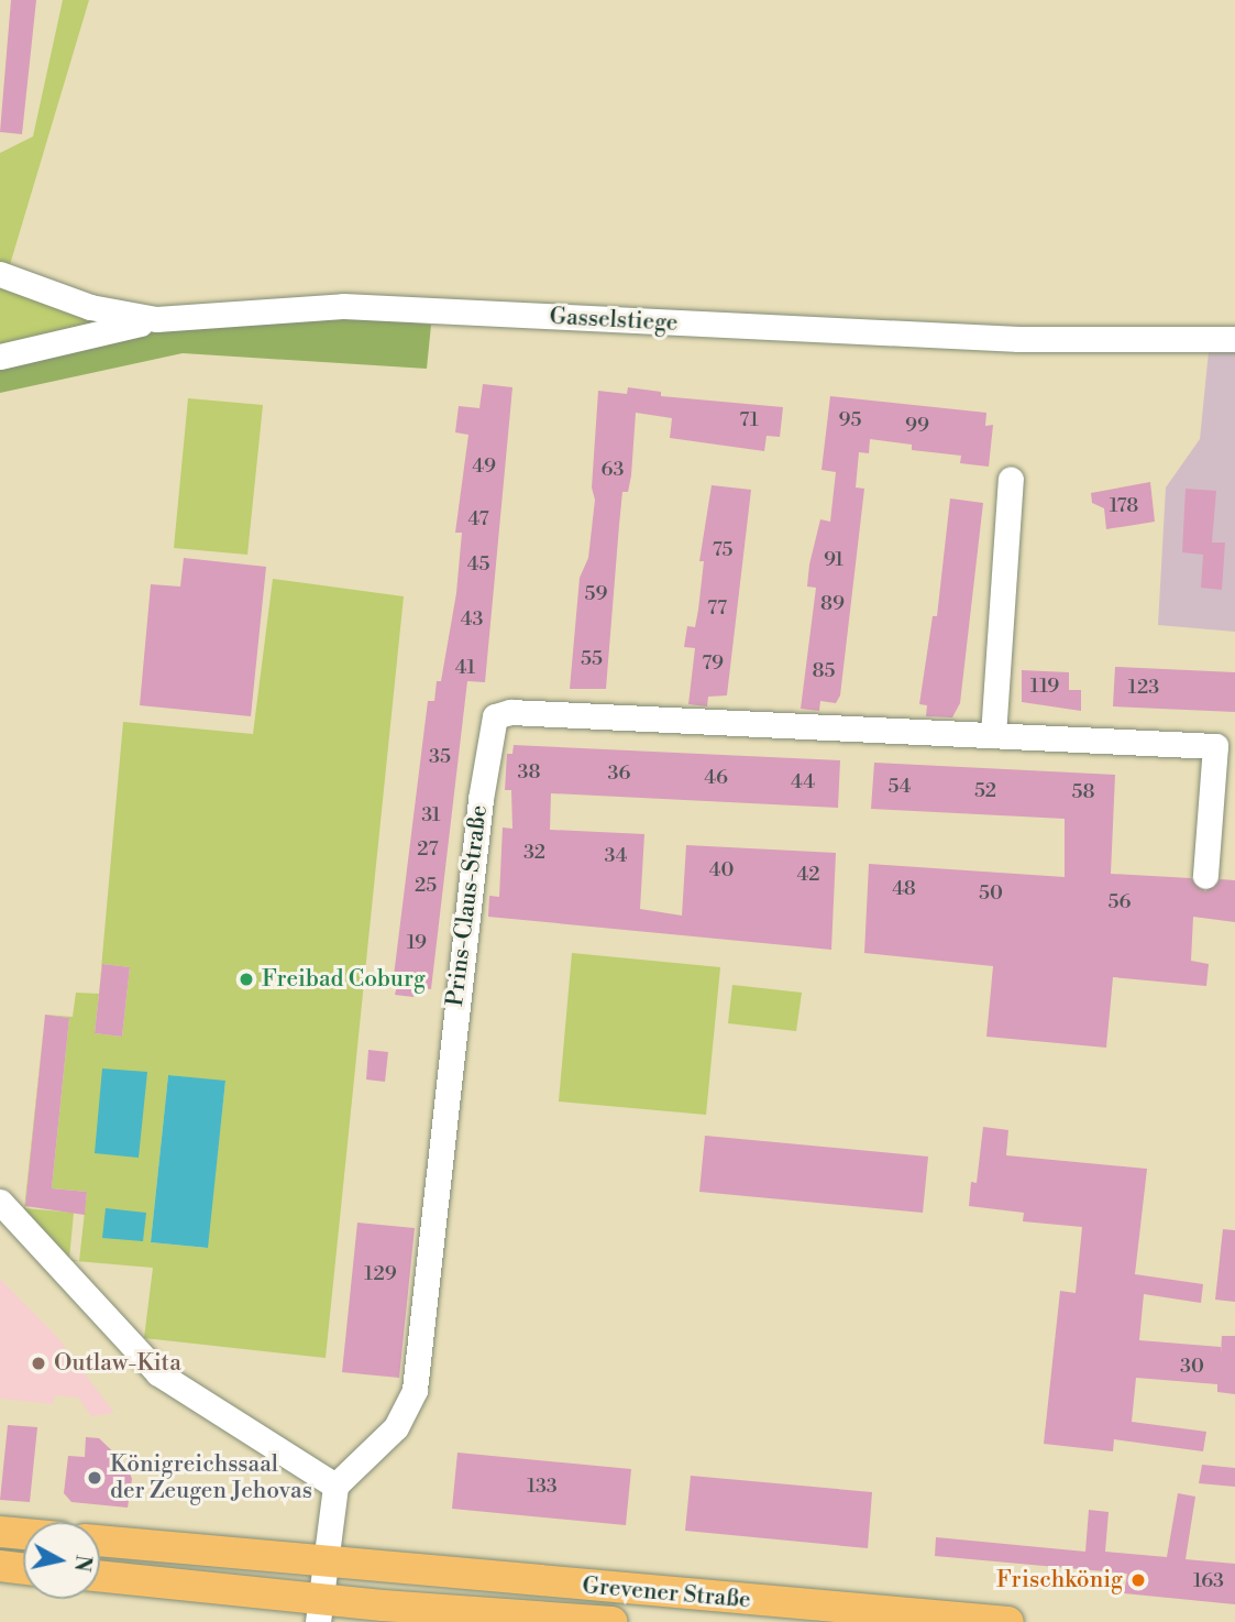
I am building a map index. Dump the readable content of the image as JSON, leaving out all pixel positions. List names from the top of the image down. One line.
{"streets":{"main road":["Grevener Straße"],"street":["Gasselstiege","Prins-Claus-Straße"]},"places":["Freibad Coburg","Outlaw-Kita","Königreichssaal der Zeugen Jehovas","Frischkönig"],"house_numbers":["71","95","99","49","63","178","47","75","91","45","59","89","77","43","55","79","41","85","119","123","35","38","36","46","44","54","52","58","31","27","32","34","40","42","25","48","50","56","19","129","30","133","163"],"north":"right"}
